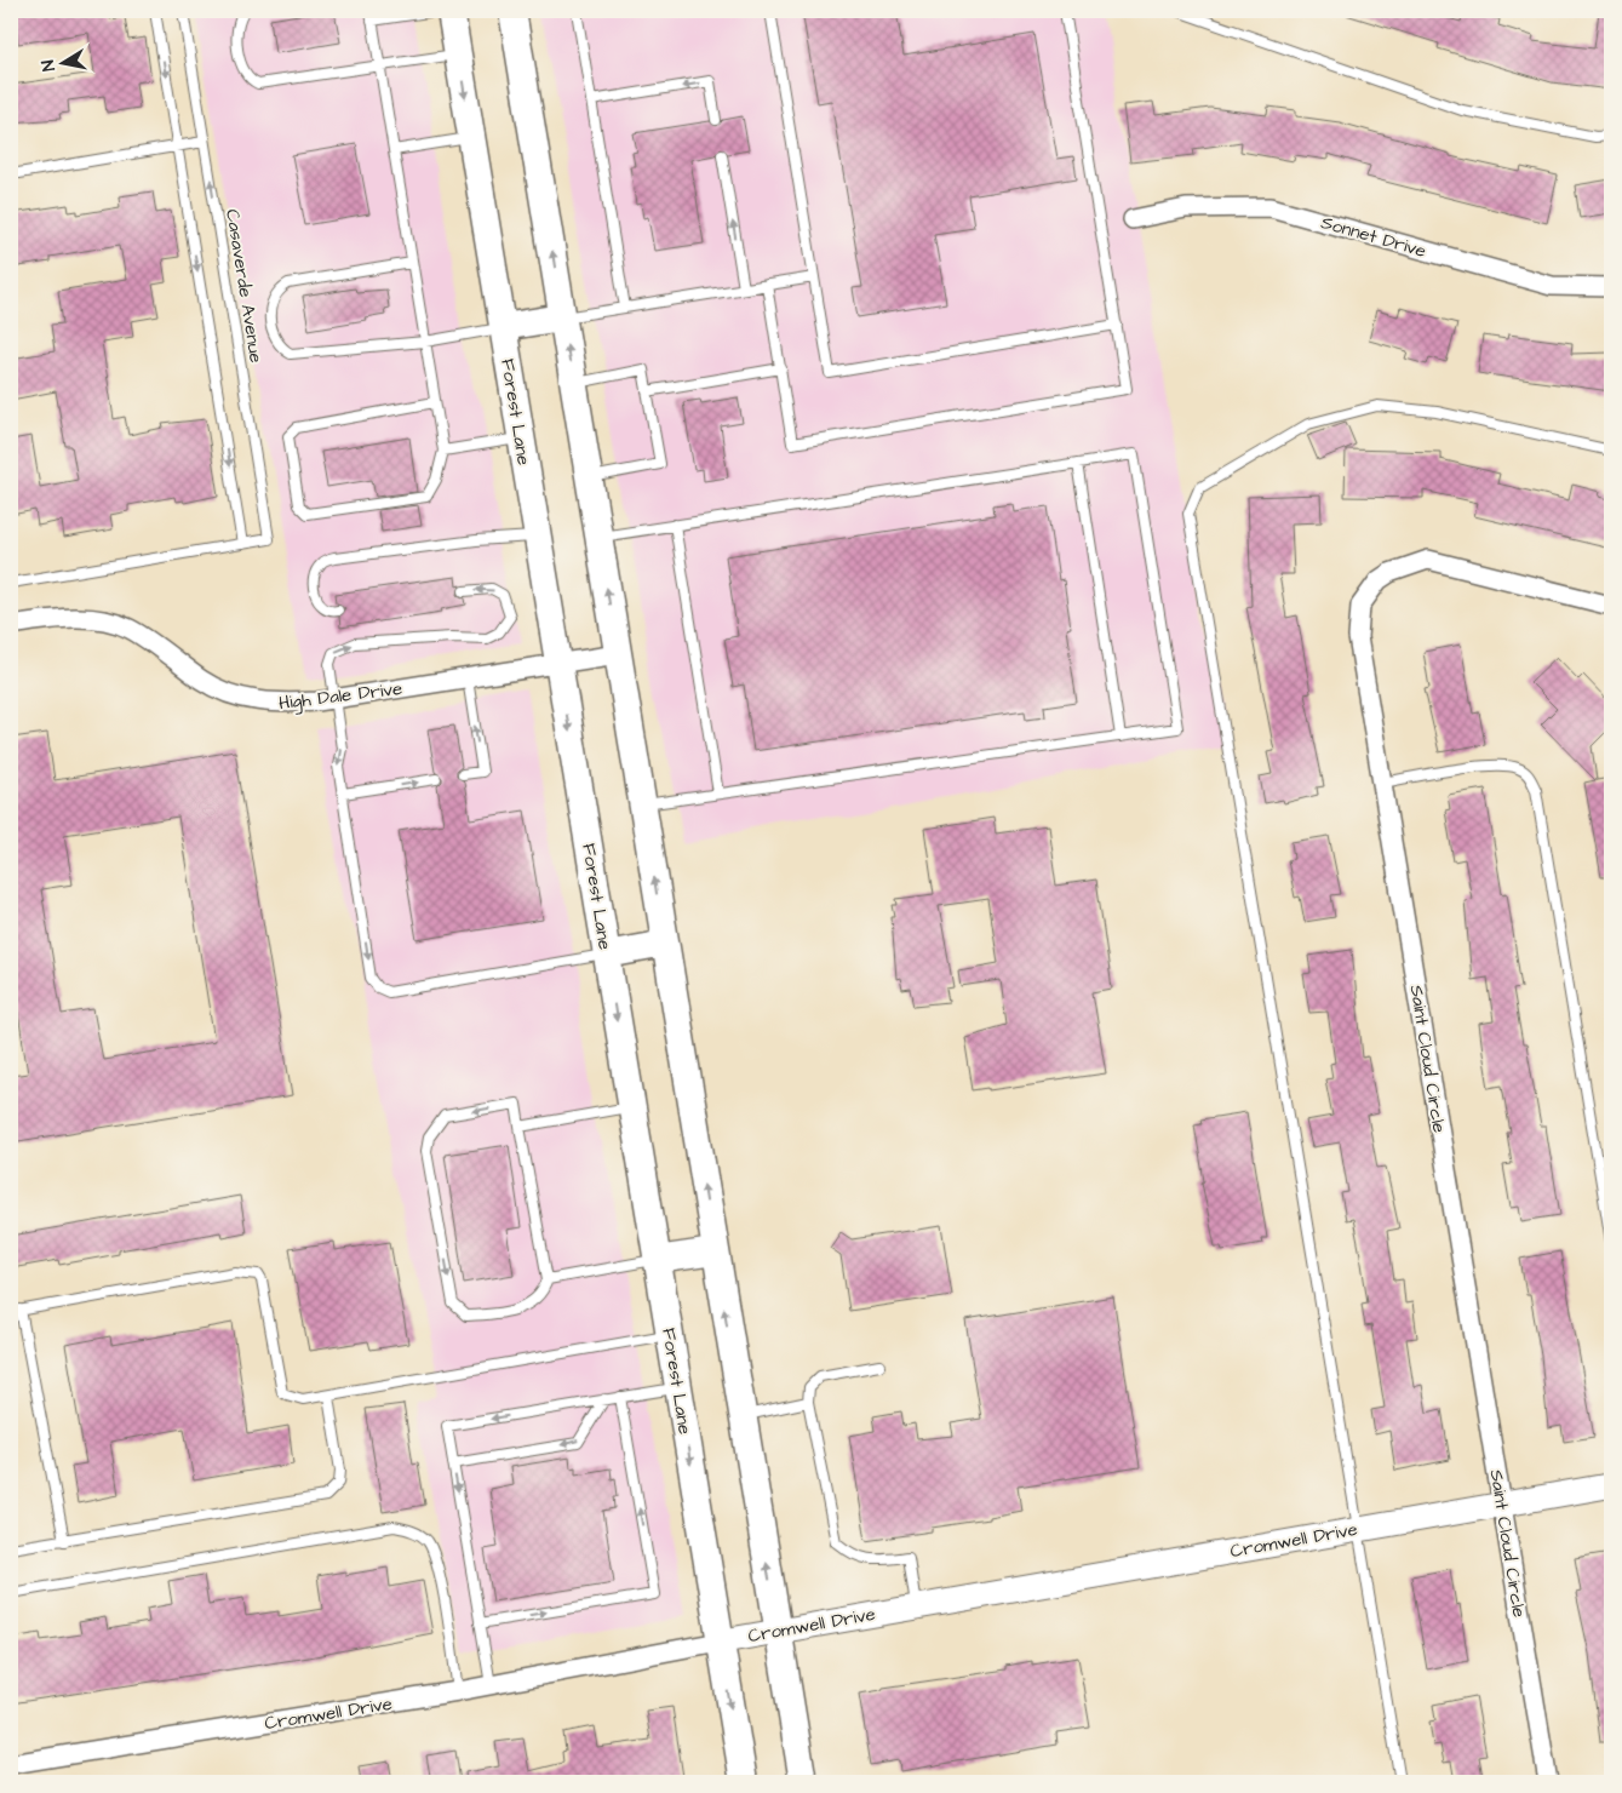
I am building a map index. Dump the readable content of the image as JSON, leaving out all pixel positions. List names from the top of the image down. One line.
{"streets":{"main road":["Forest Lane"],"street":["Sonnet Drive","High Dale Drive","Saint Cloud Circle","Cromwell Drive"],"lane":["Casaverde Avenue"]},"crossings":[["Forest Lane","High Dale Drive"],["Forest Lane","Cromwell Drive"],["Saint Cloud Circle","Cromwell Drive"]],"north":"left"}
